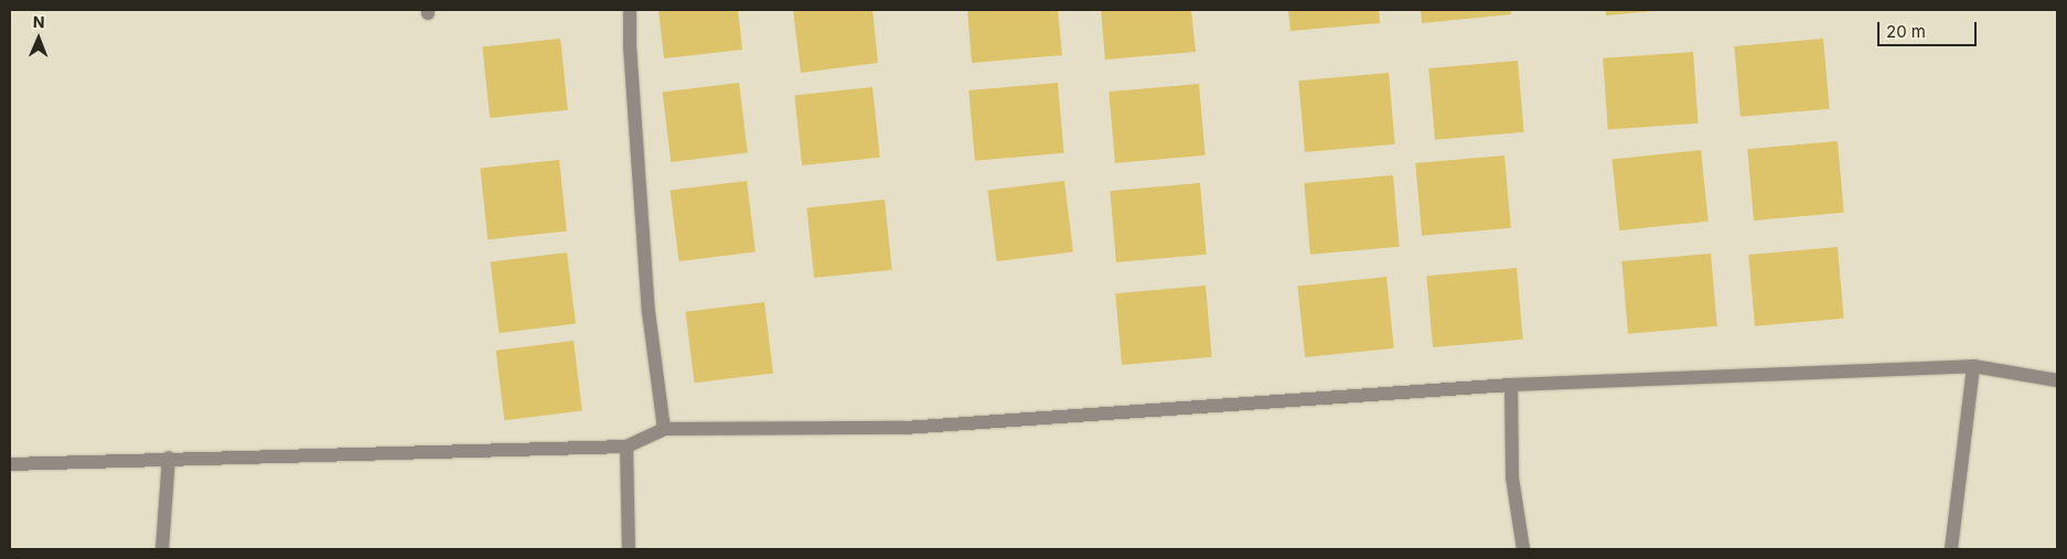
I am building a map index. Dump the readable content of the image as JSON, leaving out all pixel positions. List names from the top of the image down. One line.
{"scale_bar":"20 m","north":"top"}
